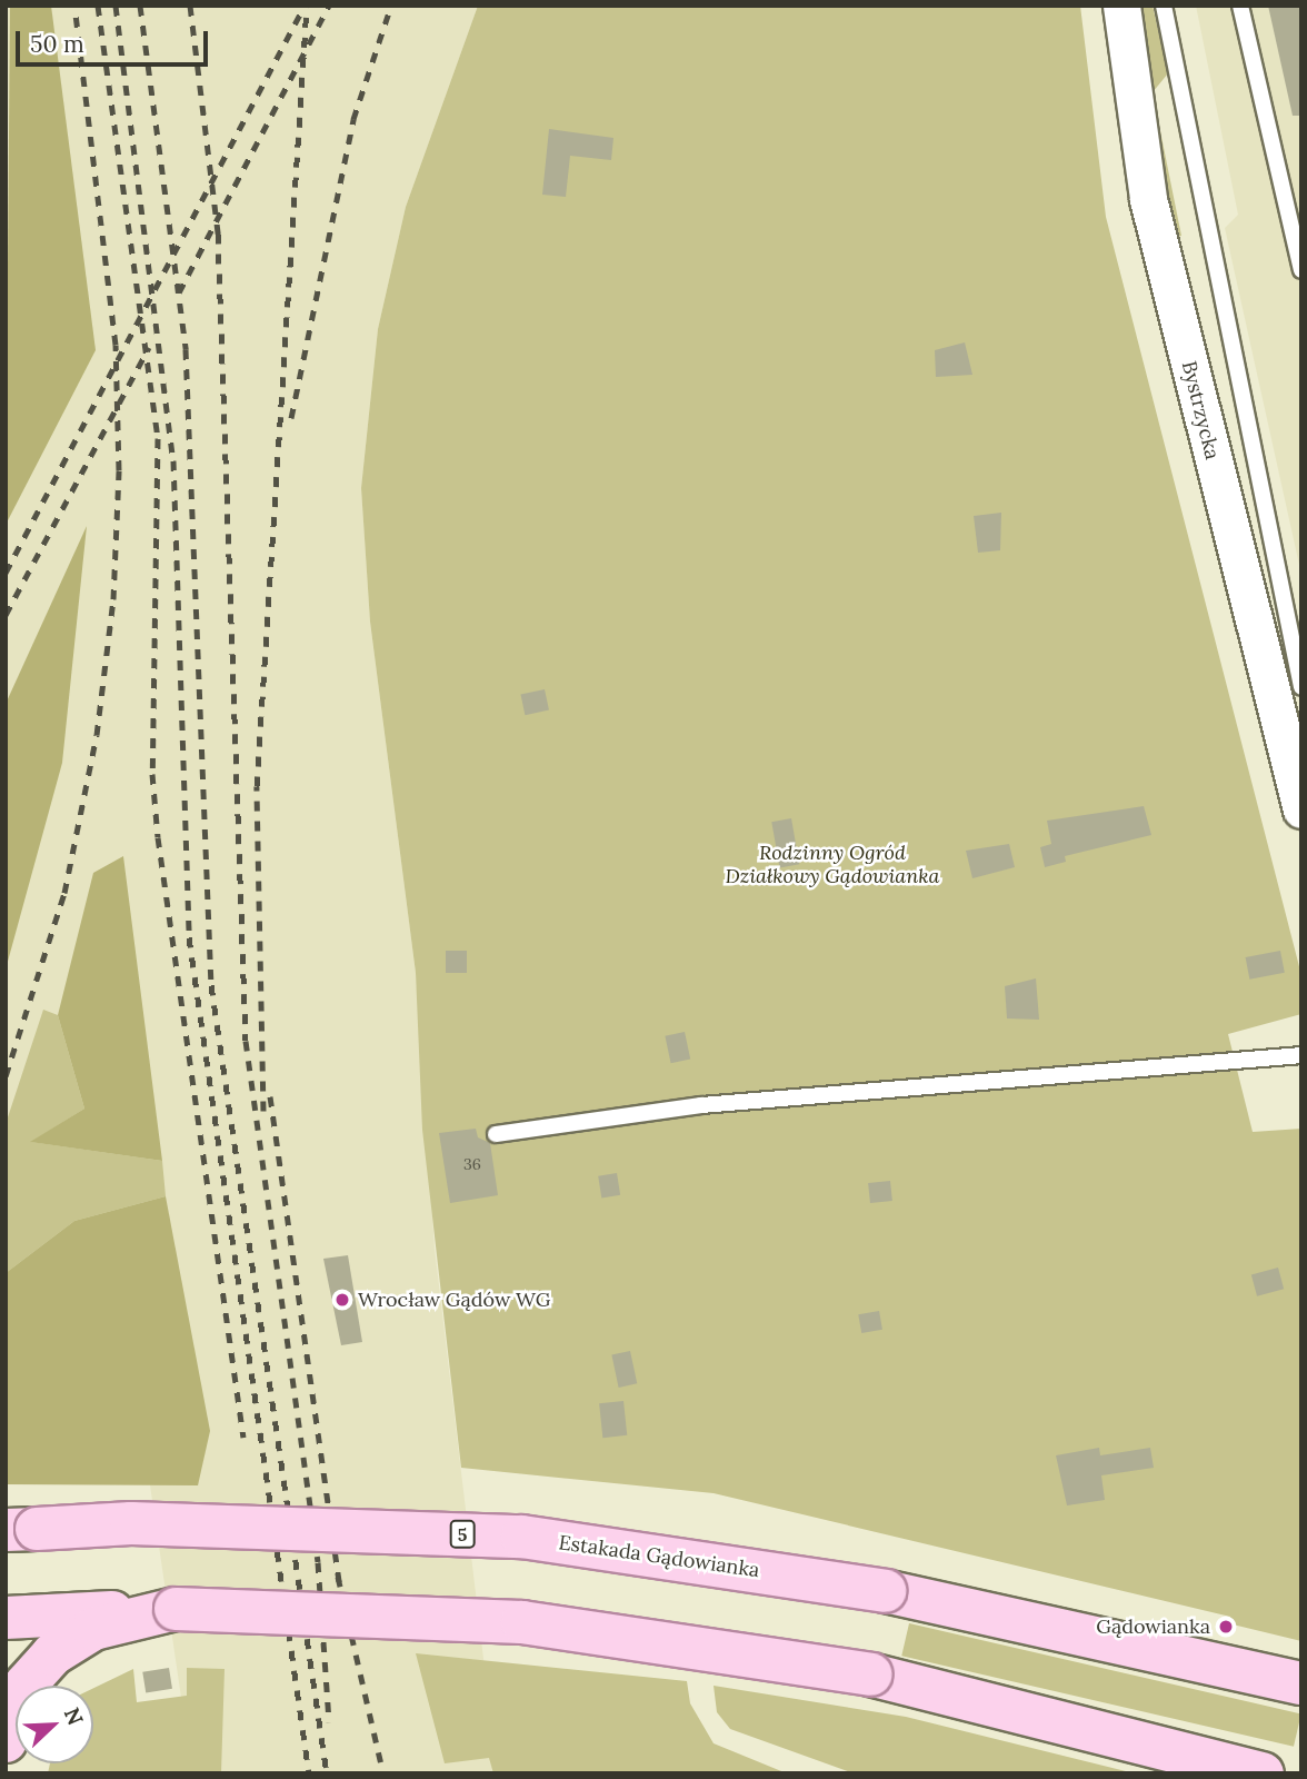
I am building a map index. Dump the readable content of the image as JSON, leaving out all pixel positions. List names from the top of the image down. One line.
{"streets":{"main road":["5","Estakada Gądowianka"],"street":["Bystrzycka"]},"parks":["Rodzinny Ogród Działkowy Gądowianka"],"places":["Wrocław Gądów WG","Gądowianka"],"house_numbers":["36"],"scale_bar":"50 m","north":"top right"}
